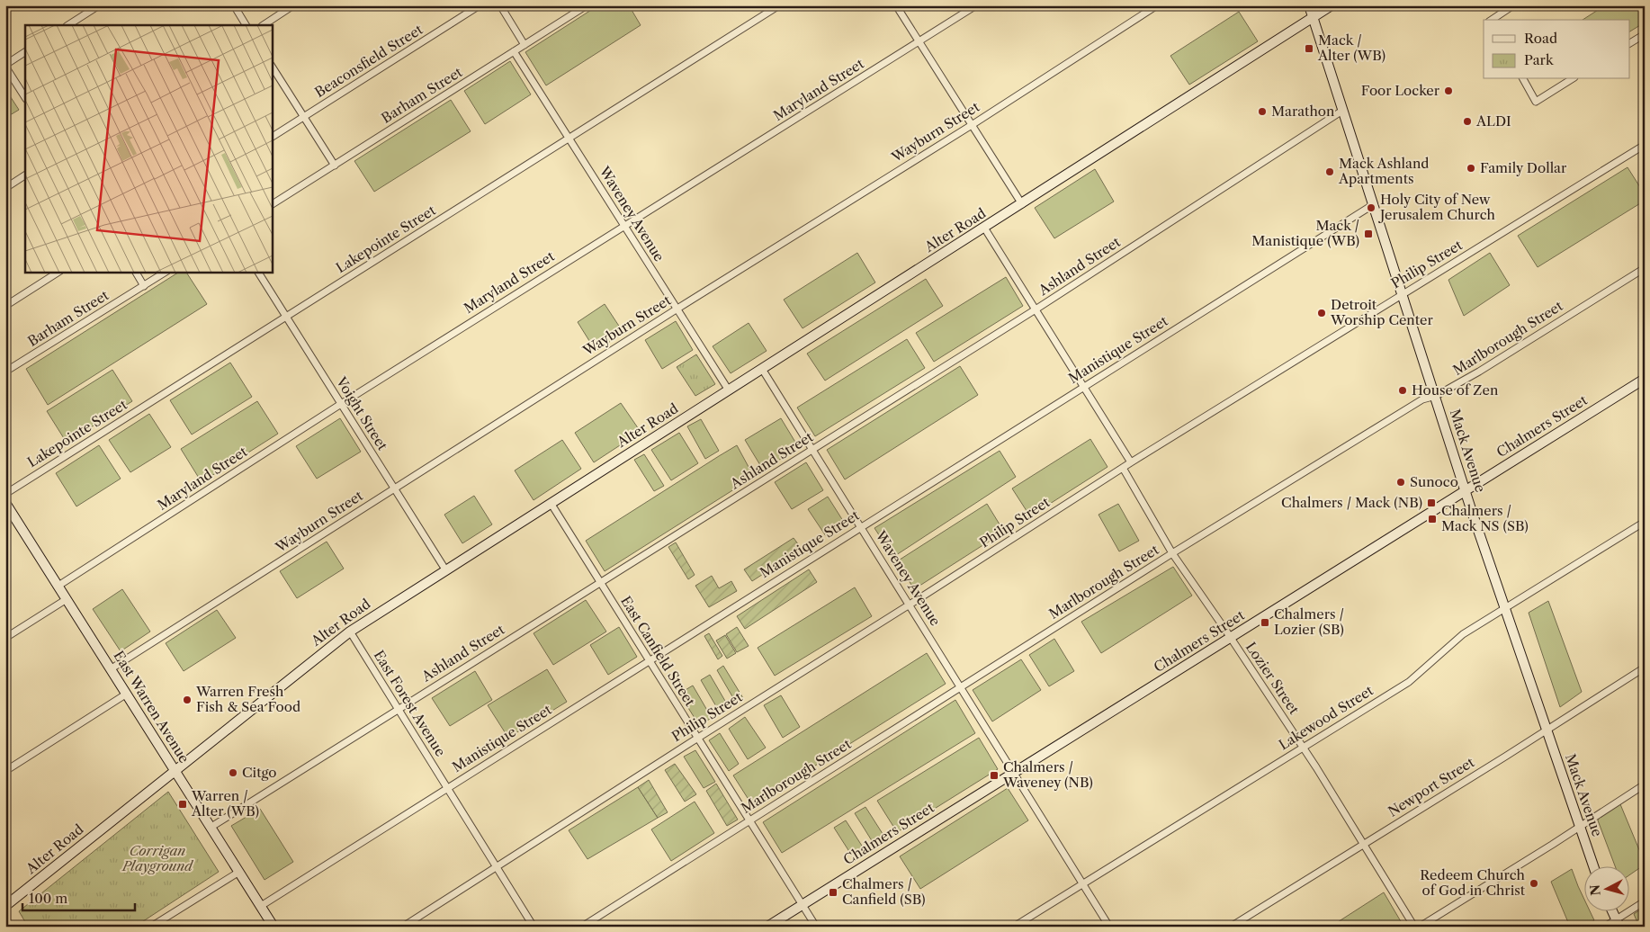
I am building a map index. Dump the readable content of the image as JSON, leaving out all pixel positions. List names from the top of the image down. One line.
{"streets":{"street":["Beaconsfield Street","Maryland Street","Barham Street","Wayburn Street","Waveney Avenue","Alter Road","Lakepointe Street","Philip Street","Ashland Street","Marlborough Street","Manistique Street","Voight Street","Chalmers Street","Mack Avenue","East Canfield Street","Lozier Street","East Forest Avenue","East Warren Avenue","Lakewood Street","Newport Street"]},"crossings":[["Maryland Street","Waveney Avenue"],["Maryland Street","Voight Street"],["Maryland Street","East Warren Avenue"],["Barham Street","Waveney Avenue"],["Wayburn Street","Waveney Avenue"],["Wayburn Street","Voight Street"],["Wayburn Street","East Warren Avenue"],["Waveney Avenue","Alter Road"],["Waveney Avenue","Lakepointe Street"],["Waveney Avenue","Philip Street"],["Waveney Avenue","Ashland Street"],["Waveney Avenue","Marlborough Street"],["Waveney Avenue","Manistique Street"],["Waveney Avenue","Chalmers Street"],["Alter Road","Voight Street"],["Alter Road","Mack Avenue"],["Alter Road","East Canfield Street"],["Alter Road","East Forest Avenue"],["Alter Road","East Warren Avenue"],["Lakepointe Street","Voight Street"],["Philip Street","Mack Avenue"],["Philip Street","East Canfield Street"],["Philip Street","Lozier Street"],["Philip Street","East Forest Avenue"],["Ashland Street","Mack Avenue"],["Ashland Street","East Canfield Street"],["Ashland Street","East Forest Avenue"],["Ashland Street","East Warren Avenue"],["Marlborough Street","Mack Avenue"],["Marlborough Street","East Canfield Street"],["Marlborough Street","Lozier Street"],["Manistique Street","Mack Avenue"],["Manistique Street","East Canfield Street"],["Manistique Street","East Forest Avenue"],["Manistique Street","East Warren Avenue"],["Chalmers Street","Mack Avenue"],["Chalmers Street","East Canfield Street"],["Chalmers Street","Lozier Street"],["Mack Avenue","Lakewood Street"],["Mack Avenue","Newport Street"],["Lozier Street","Lakewood Street"],["Lozier Street","Newport Street"]],"parks":["Corrigan Playground"],"places":{"transit":["Mack / Alter (WB)","Mack / Manistique (WB)","Chalmers / Mack (NB)","Chalmers / Mack NS (SB)","Chalmers / Lozier (SB)","Chalmers / Waveney (NB)","Warren / Alter (WB)","Chalmers / Canfield (SB)"],"other":["Foor Locker","Marathon","ALDI","Family Dollar","Mack Ashland Apartments","Holy City of New Jerusalem Church","Detroit Worship Center","House of Zen","Sunoco","Warren Fresh Fish & Sea Food","Citgo","Redeem Church of God in Christ"]},"legend":["Road","Park"],"scale_bar":"100 m","north":"left"}
